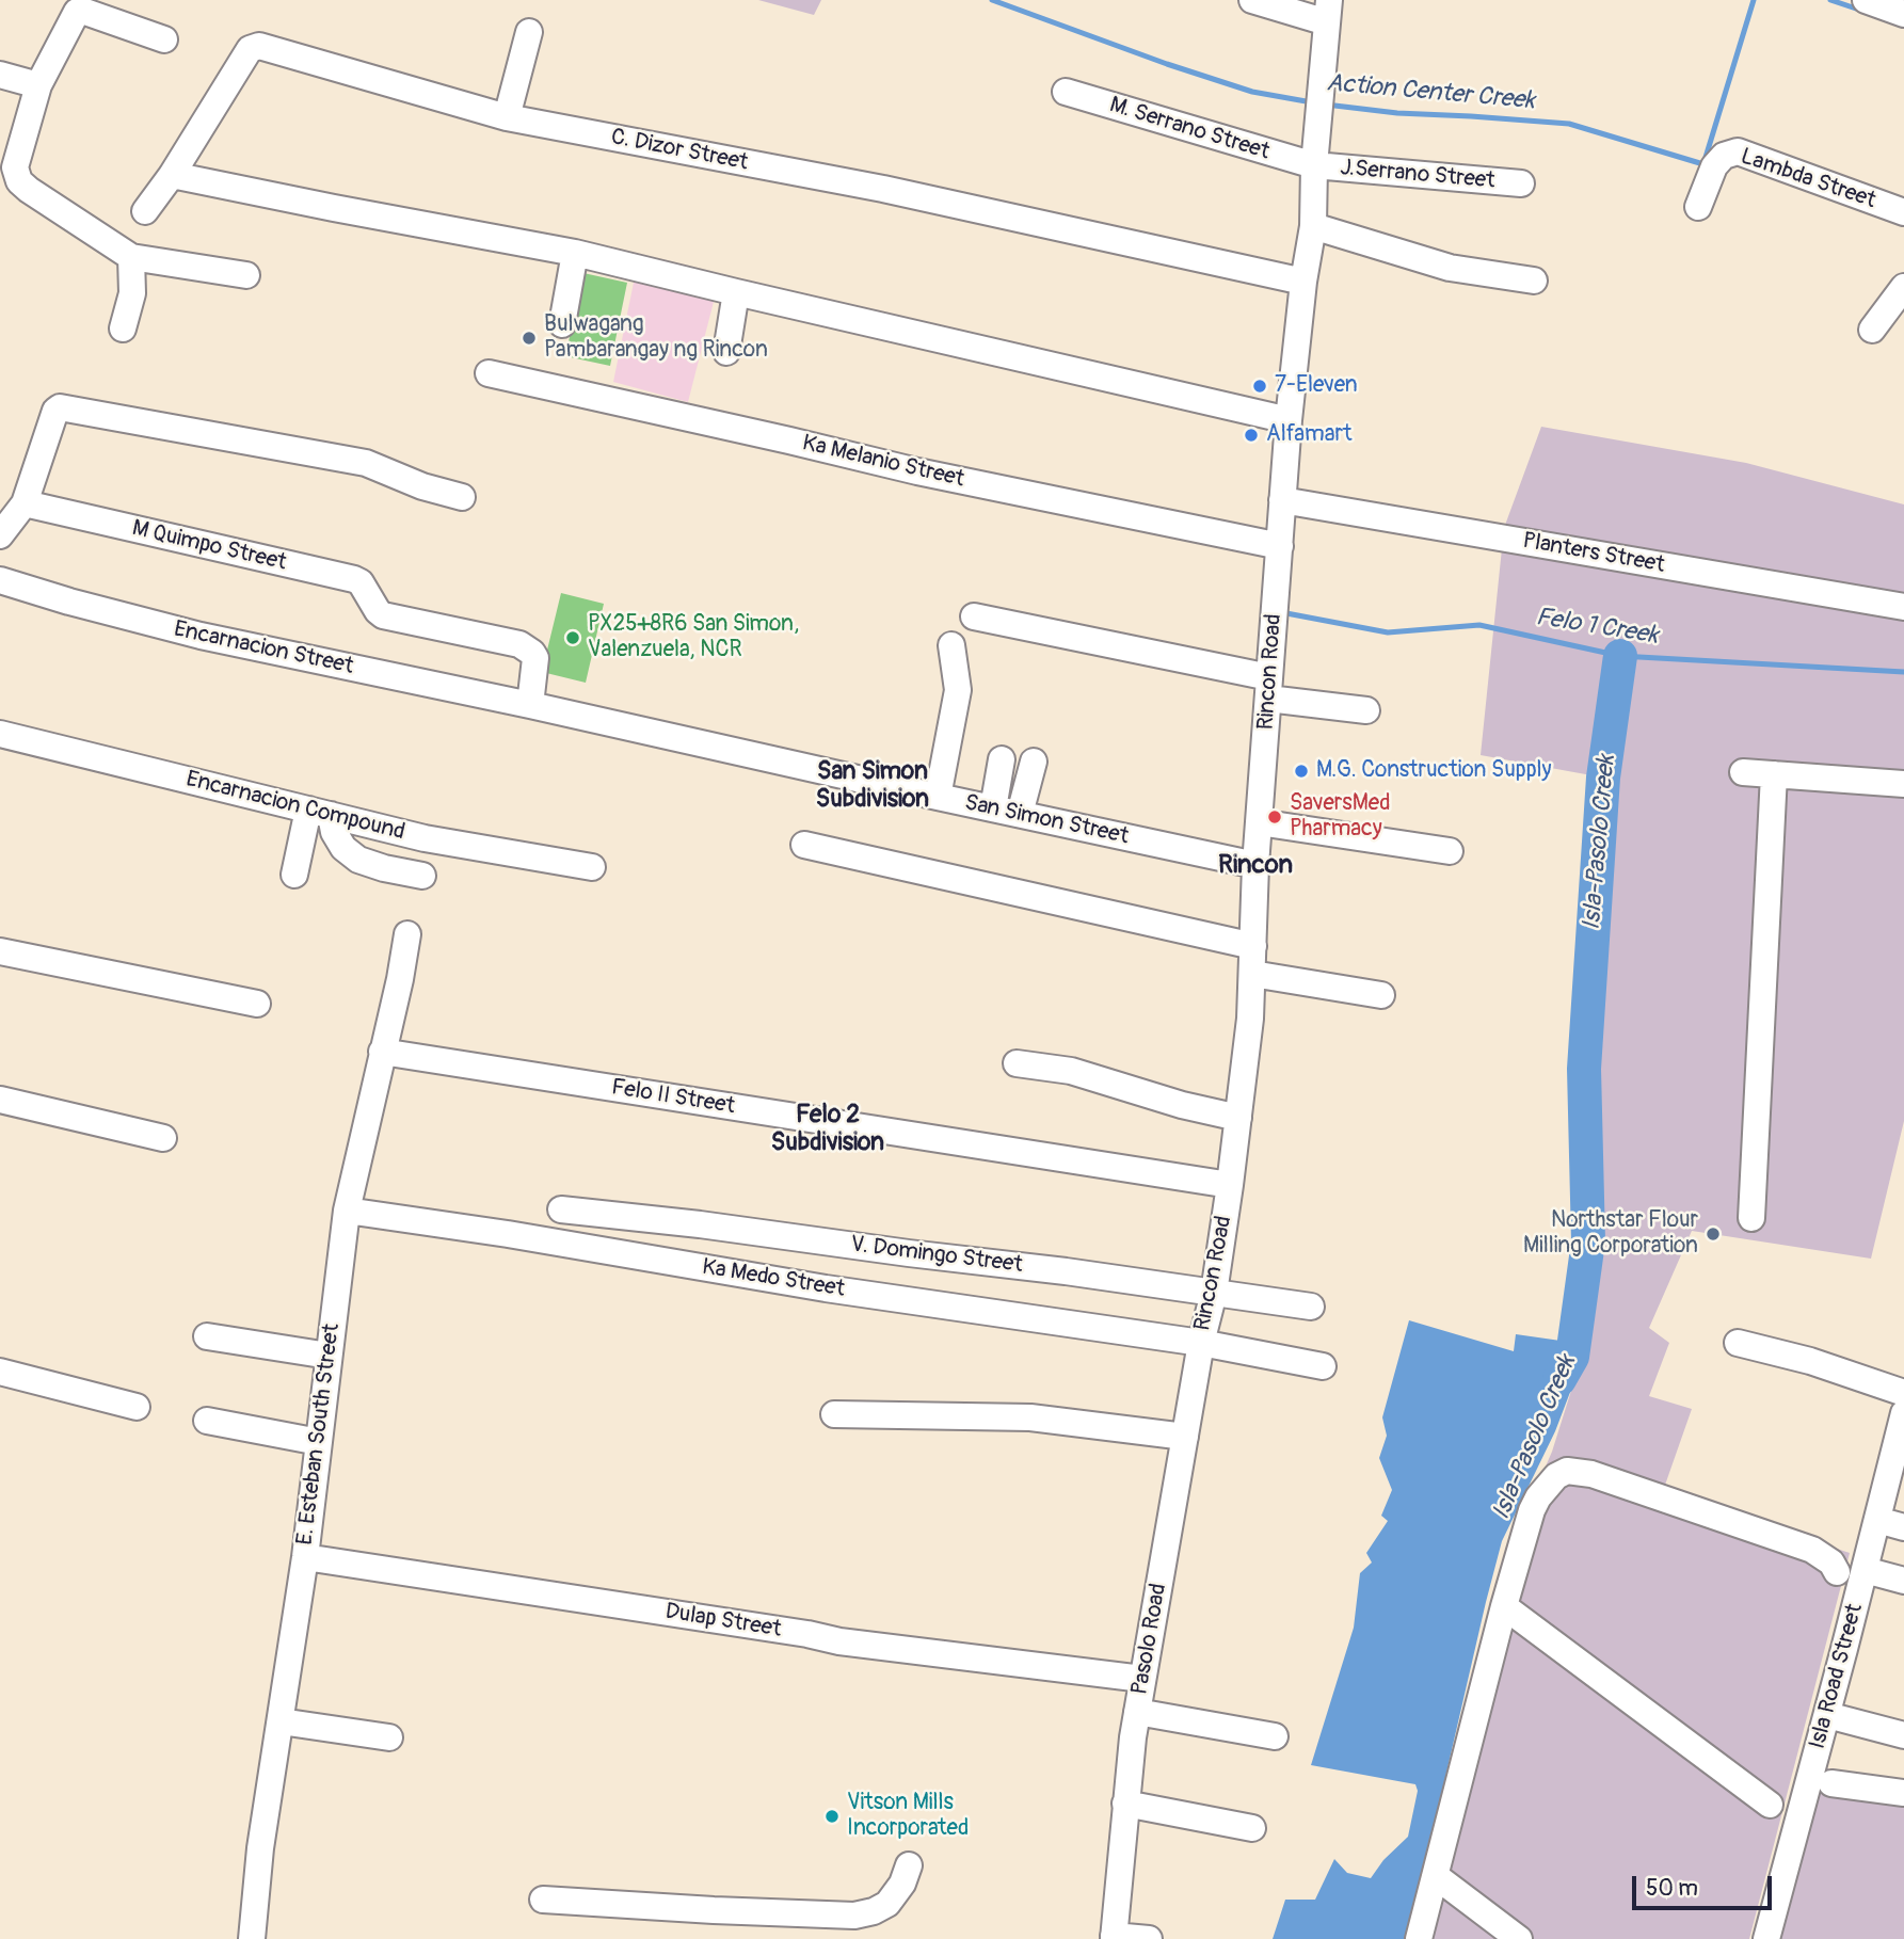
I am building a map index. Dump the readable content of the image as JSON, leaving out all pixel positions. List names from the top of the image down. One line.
{"streets":{"street":["M. Serrano Street","C. Dizor Street","J.Serrano Street","Lambda Street","Ka Melanio Street","M Quimpo Street","Planters Street","Encarnacion Street","Rincon Road","Encarnacion Compound","San Simon Street","Felo II Street","V. Domingo Street","Ka Medo Street","E. Esteban South Street","Dulap Street","Pasolo Road","Isla Road Street"]},"crossings":[["M. Serrano Street","J.Serrano Street"],["M. Serrano Street","Rincon Road"],["C. Dizor Street","Rincon Road"],["J.Serrano Street","Rincon Road"],["Ka Melanio Street","Rincon Road"],["M Quimpo Street","Encarnacion Street"],["M Quimpo Street","San Simon Street"],["Planters Street","Rincon Road"],["Encarnacion Street","San Simon Street"],["Rincon Road","San Simon Street"],["Rincon Road","Felo II Street"],["Rincon Road","V. Domingo Street"],["Rincon Road","Ka Medo Street"],["Rincon Road","Pasolo Road"],["Felo II Street","E. Esteban South Street"],["Ka Medo Street","E. Esteban South Street"],["Ka Medo Street","Pasolo Road"],["E. Esteban South Street","Dulap Street"],["Dulap Street","Pasolo Road"]],"districts":["San Simon Subdivision","Rincon","Felo 2 Subdivision"],"water":["Action Center Creek","Felo 1 Creek","Isla-Pasolo Creek"],"places":["Bulwagang Pambarangay ng Rincon","7-Eleven","Alfamart","PX25+8R6 San Simon, Valenzuela, NCR","M.G. Construction Supply","SaversMed Pharmacy","Northstar Flour Milling Corporation","Vitson Mills Incorporated"],"scale_bar":"50 m"}
